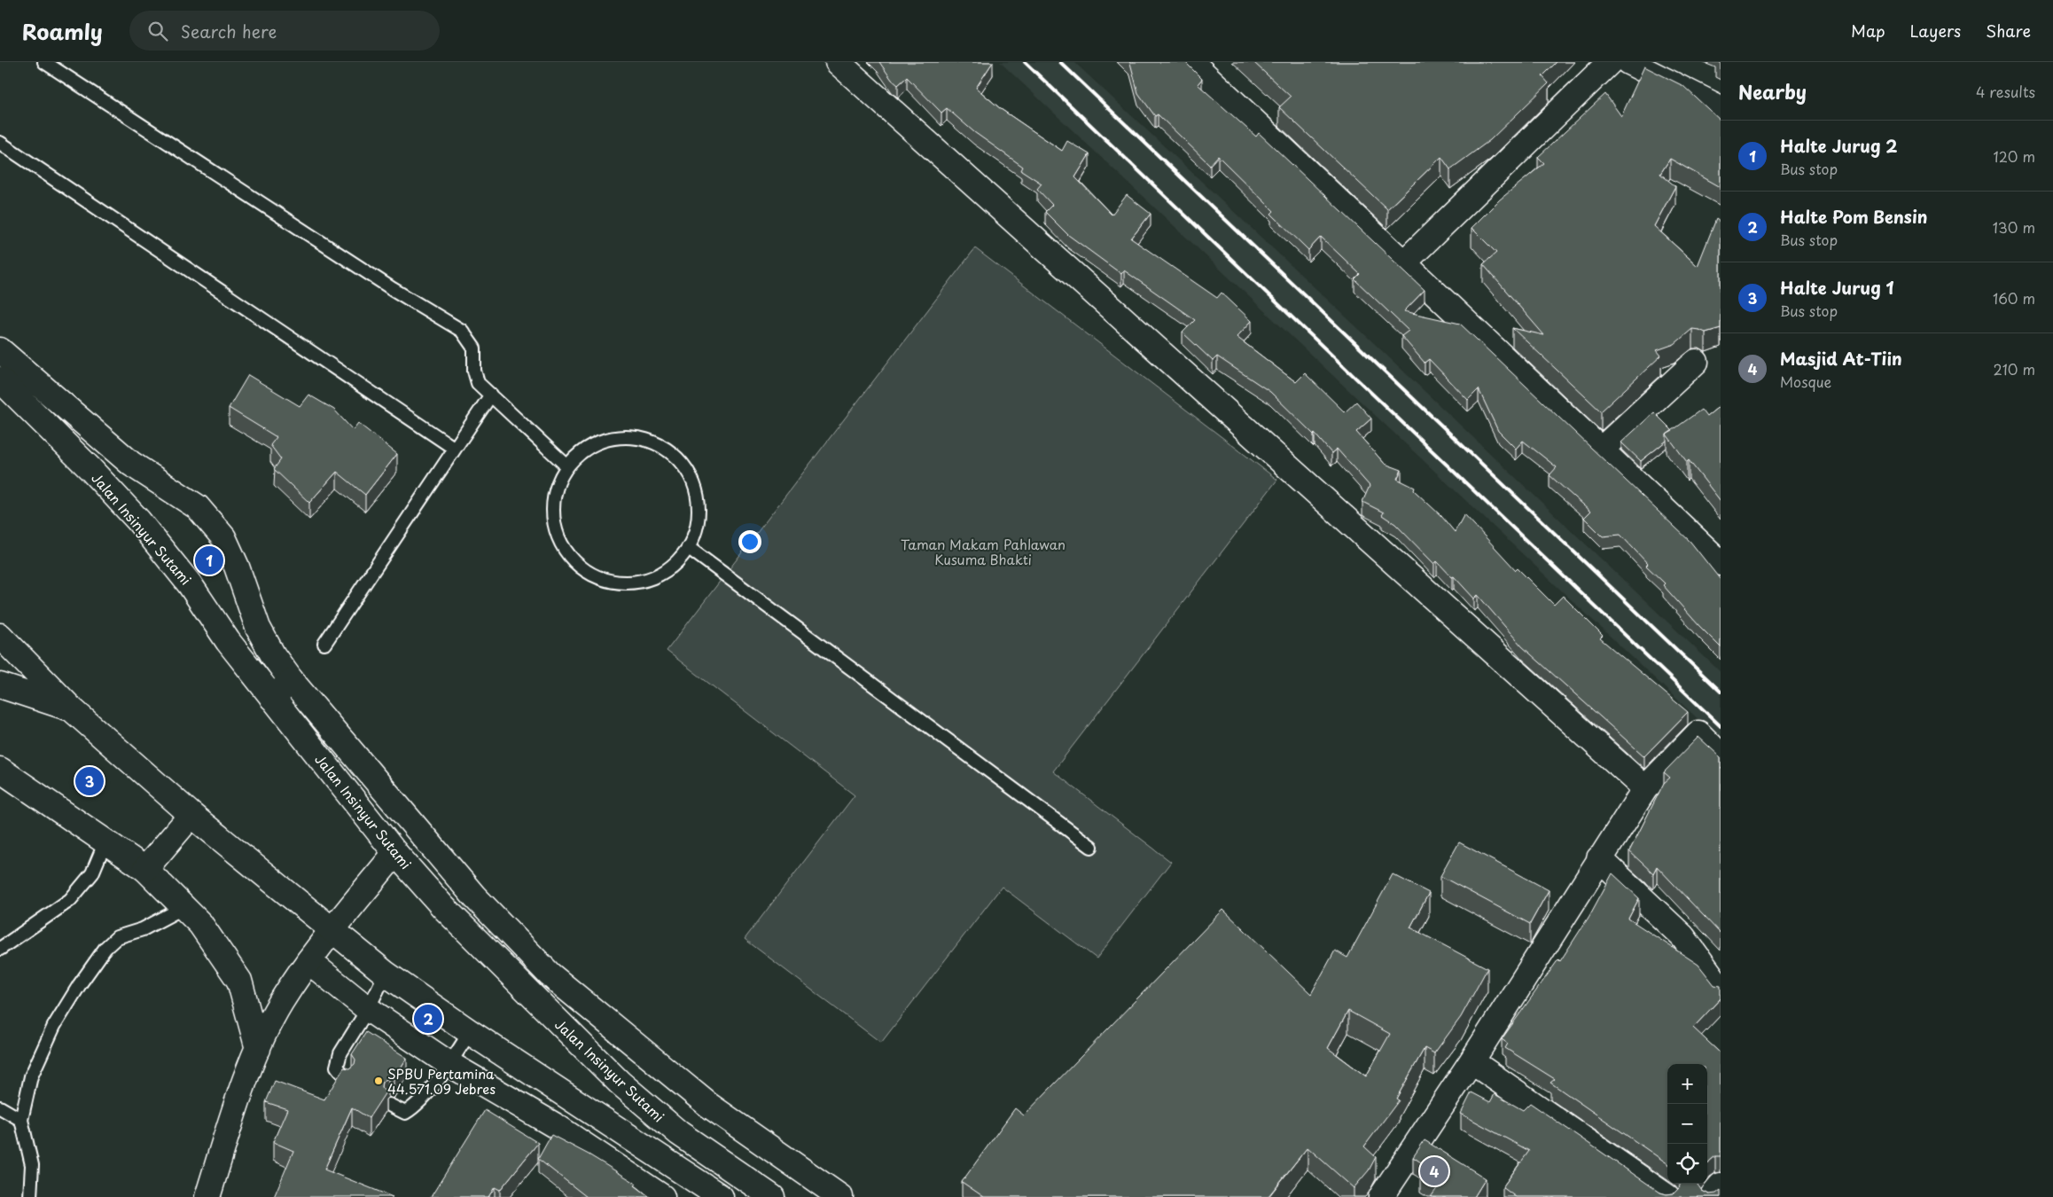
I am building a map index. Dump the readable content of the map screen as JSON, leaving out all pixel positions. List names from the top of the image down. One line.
{"streets":{"main road":["Jalan Insinyur Sutami"]},"parks":["Taman Makam Pahlawan Kusuma Bhakti"],"places":["SPBU Pertamina 44.571.09 Jebres"],"page":{"header":"Roamly","search":"Search here","nav":["Map","Layers","Share"],"heading":["Nearby","4 results"],"list":[{"mark":"1","name":"Halte Jurug 2","note":"Bus stop","value":"120 m"},{"mark":"2","name":"Halte Pom Bensin","note":"Bus stop","value":"130 m"},{"mark":"3","name":"Halte Jurug 1","note":"Bus stop","value":"160 m"},{"mark":"4","name":"Masjid At-Tiin","note":"Mosque","value":"210 m"}],"pins":["1","3","2","4"],"map_buttons":["+","−"]}}
